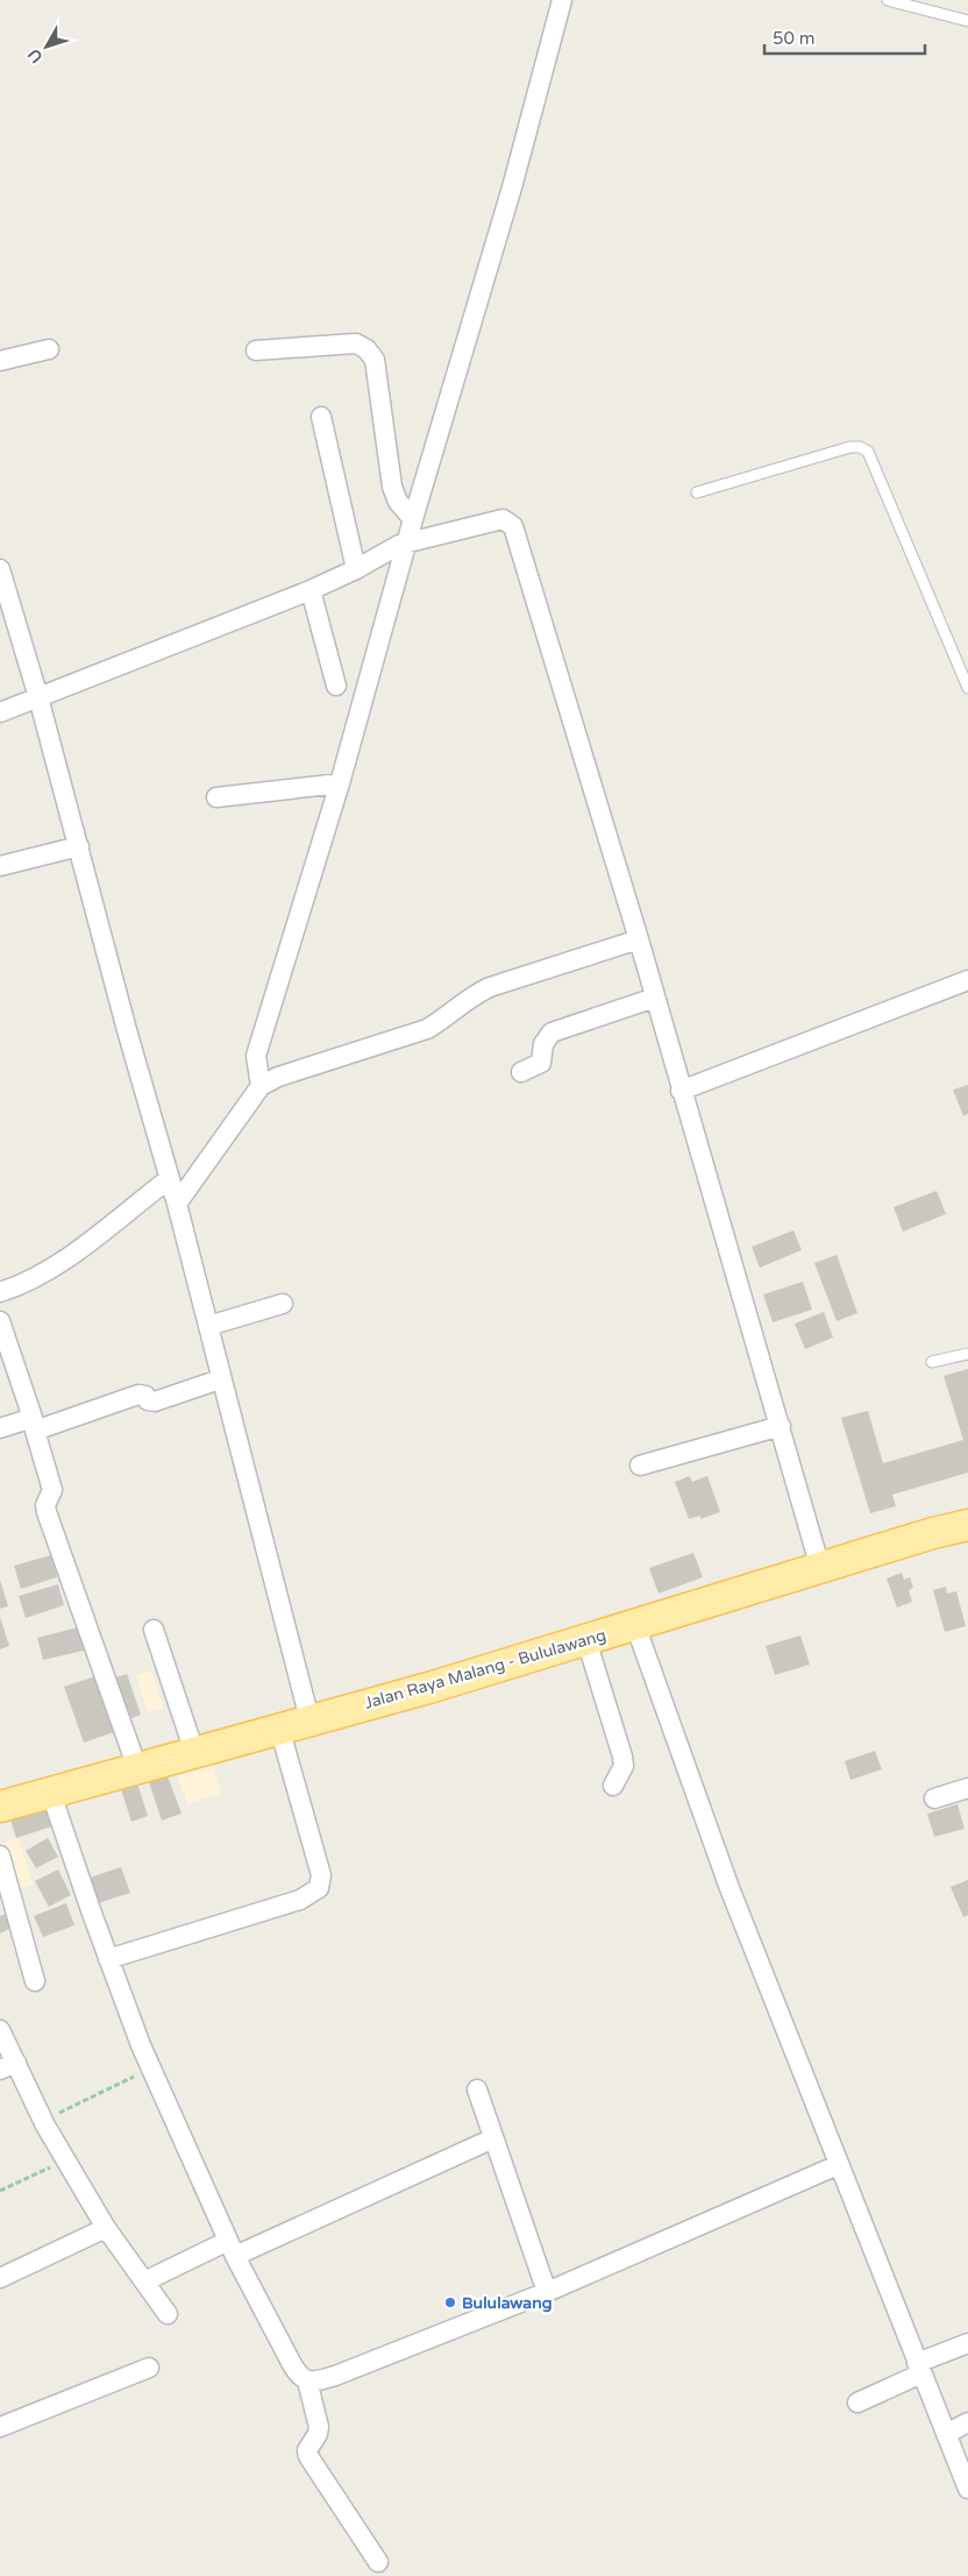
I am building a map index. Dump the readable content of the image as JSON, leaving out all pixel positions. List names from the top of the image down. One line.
{"streets":{"main road":["Jalan Raya Malang - Bululawang"]},"places":["Bululawang"],"scale_bar":"50 m","north":"bottom left"}
